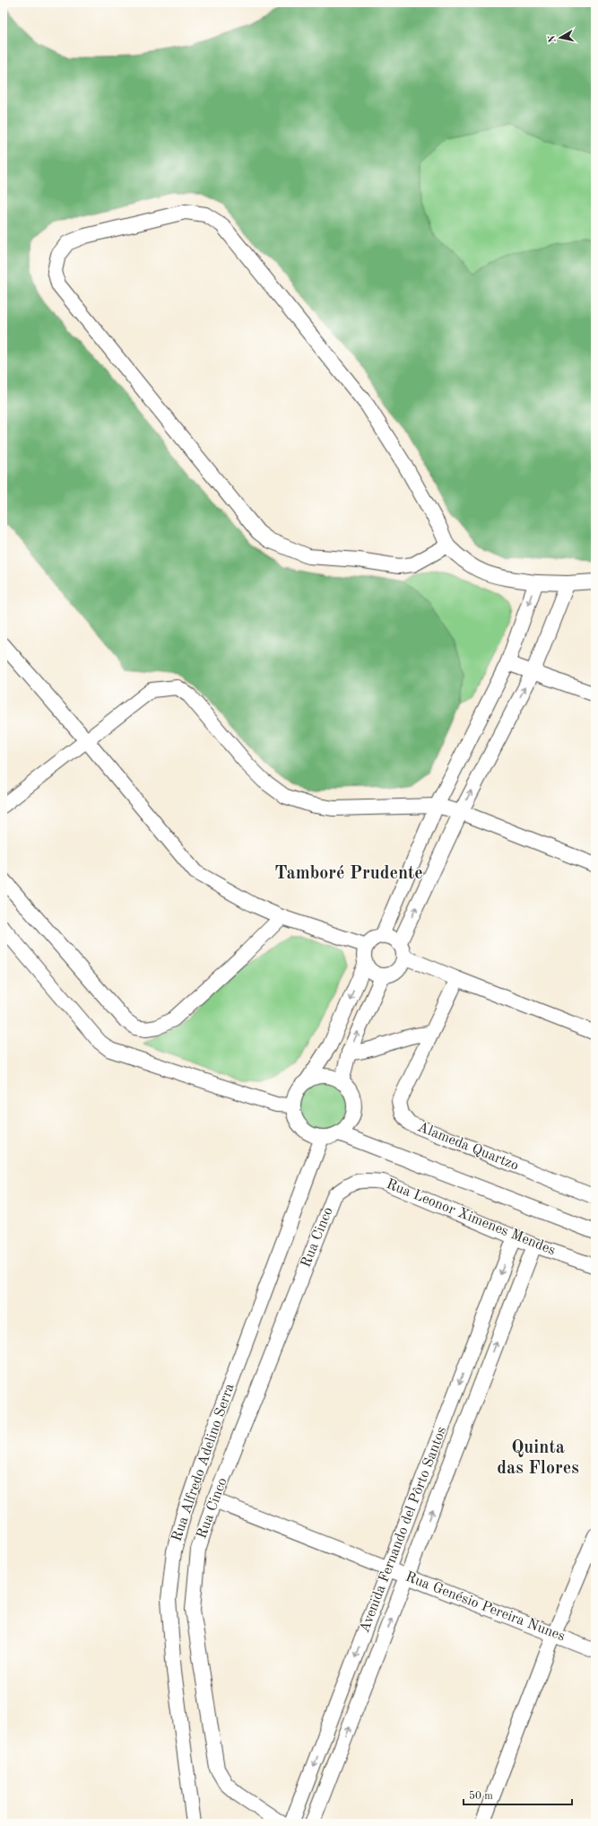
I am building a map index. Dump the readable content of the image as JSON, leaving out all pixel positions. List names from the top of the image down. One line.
{"streets":{"street":["Alameda Quartzo","Rua Leonor Ximenes Mendes","Rua Cinco","Rua Alfredo Adelino Serra","Avenida Fernando del Pôrto Santos","Rua Genésio Pereira Nunes"]},"crossings":[["Rua Leonor Ximenes Mendes","Rua Cinco"],["Rua Leonor Ximenes Mendes","Avenida Fernando del Pôrto Santos"],["Rua Cinco","Rua Genésio Pereira Nunes"],["Avenida Fernando del Pôrto Santos","Rua Genésio Pereira Nunes"]],"districts":["Tamboré Prudente","Quinta das Flores"],"scale_bar":"50 m","north":"left"}
